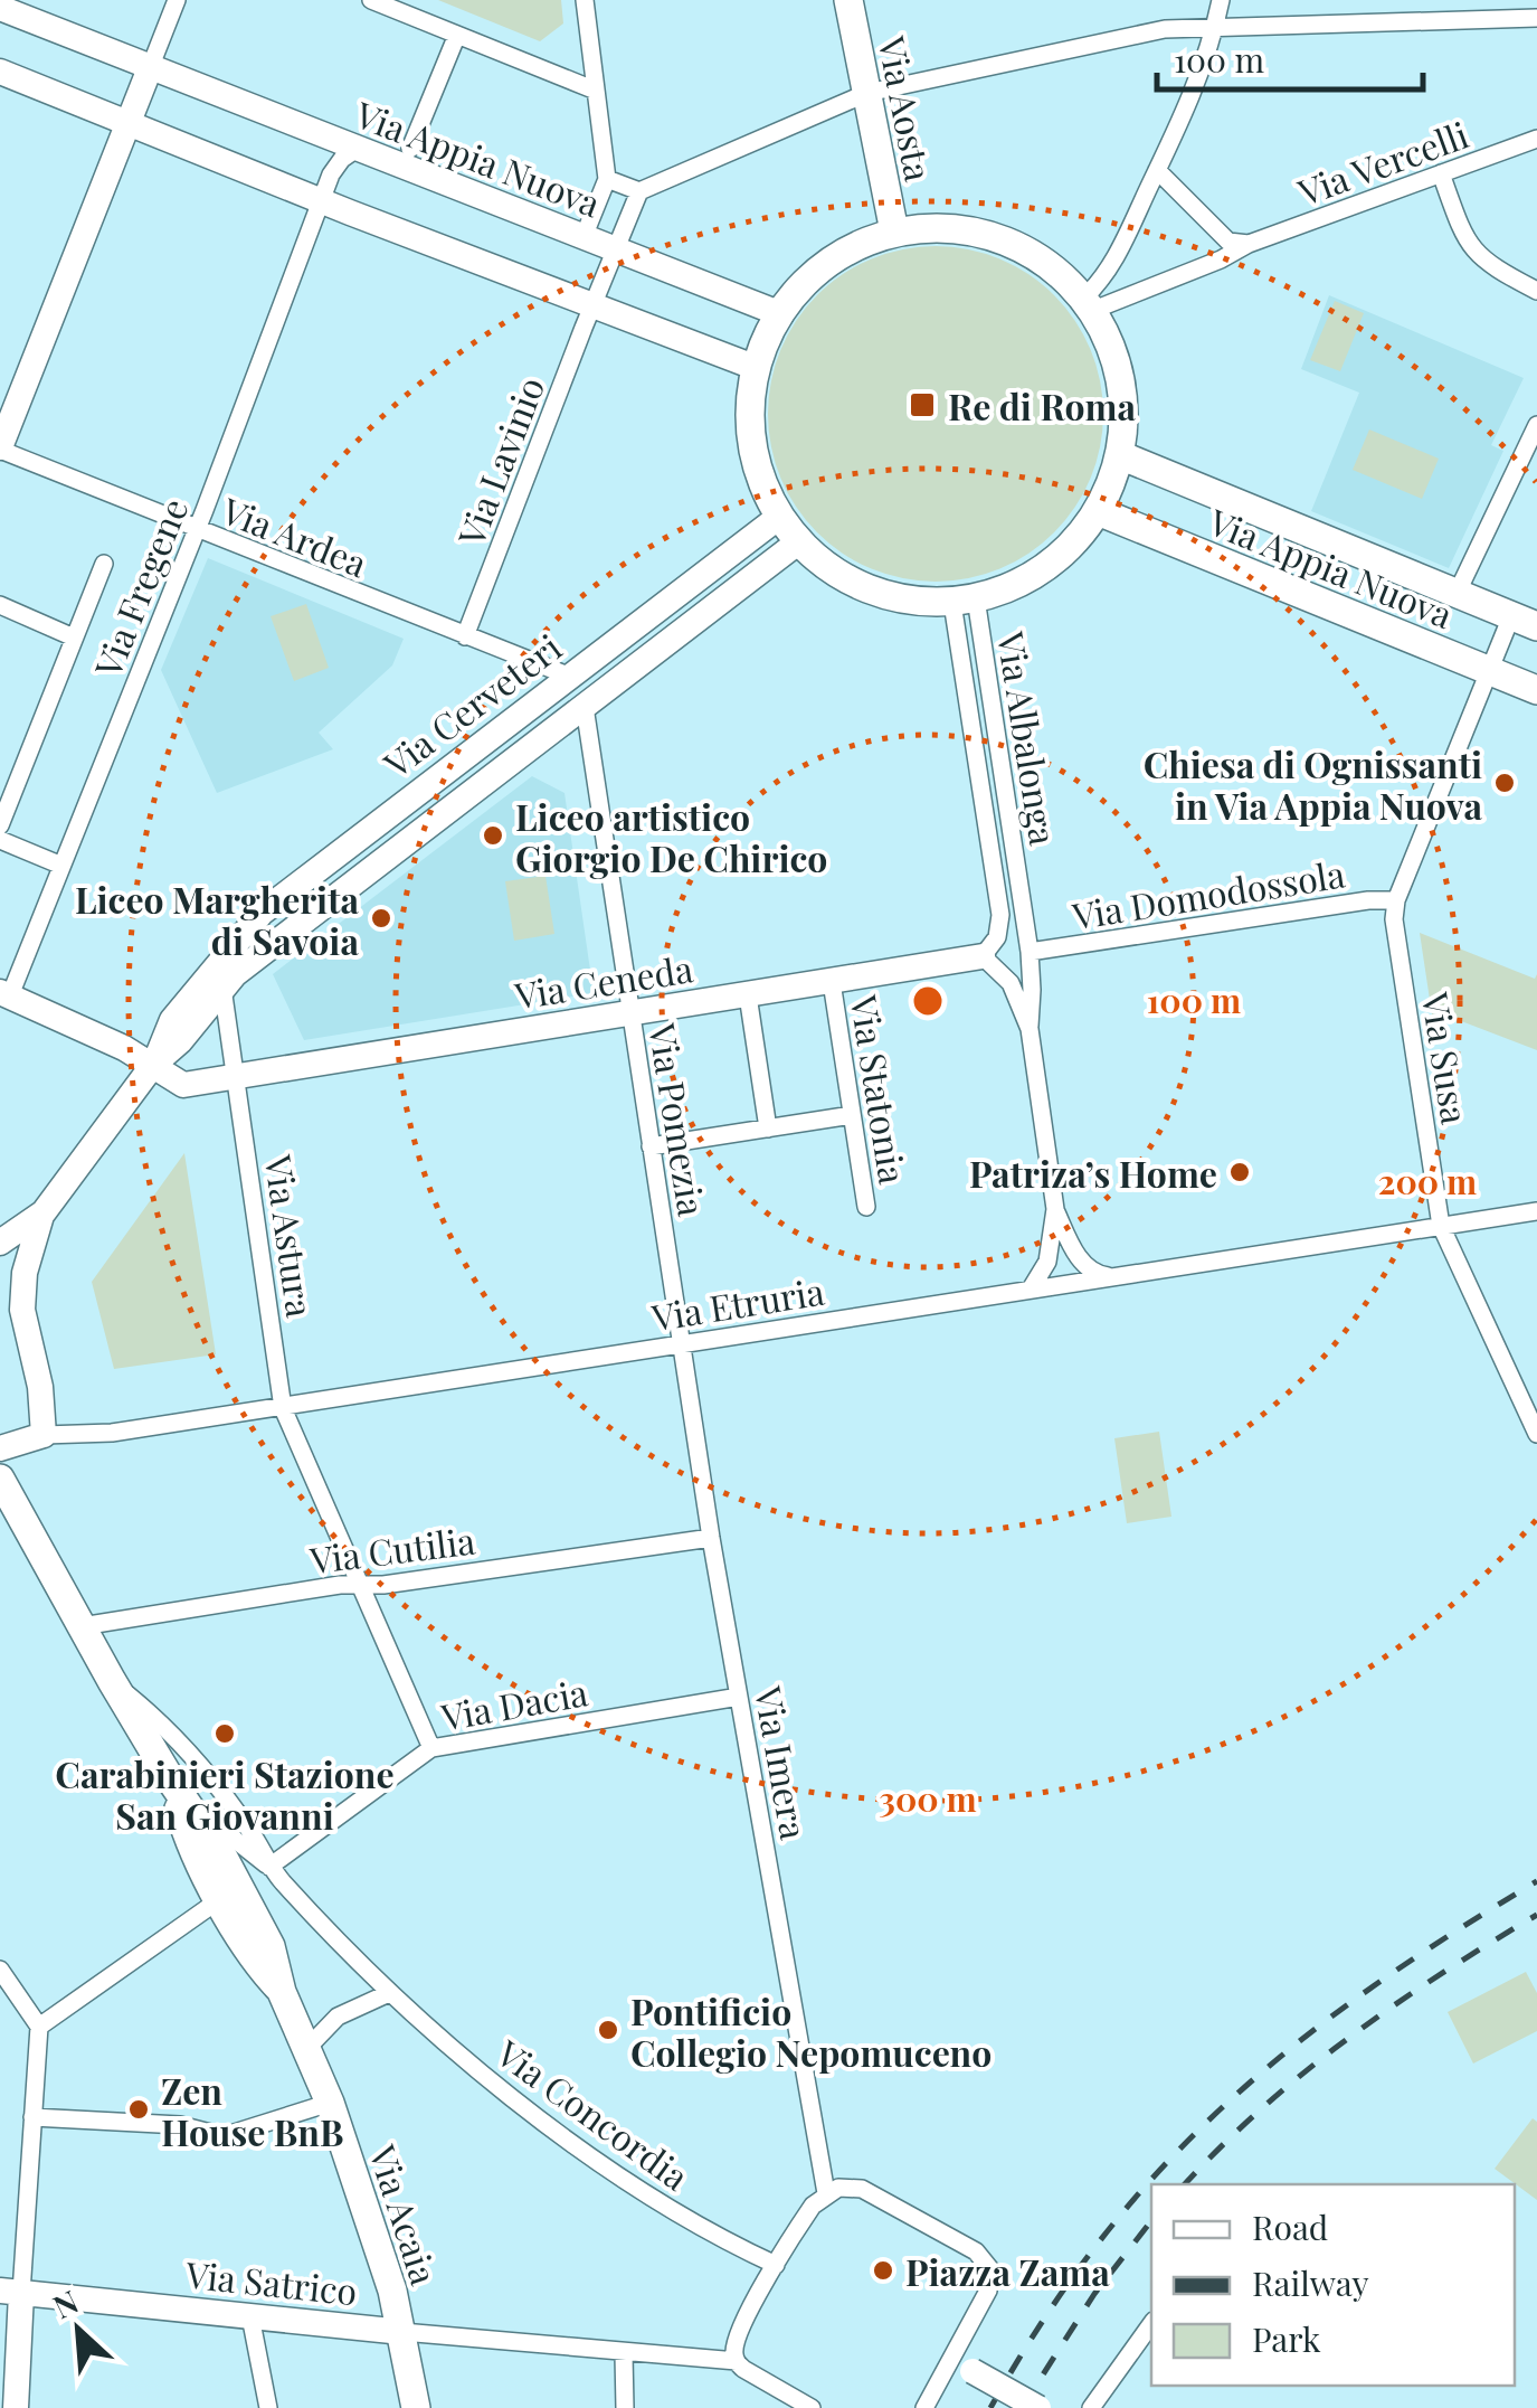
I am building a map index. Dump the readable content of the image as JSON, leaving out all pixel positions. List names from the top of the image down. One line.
{"streets":{"main road":["Via Aosta","Via Appia Nuova","Via Cerveteri","Via Ceneda","Via Acaia","Via Satrico"],"street":["Via Vercelli","Via Lavinio","Via Ardea","Via Fregene","Via Albalonga","Via Domodossola","Via Susa","Via Statonia","Via Pomezia","Via Astura","Via Etruria","Via Cutilia","Via Dacia","Via Imera","Via Concordia"]},"crossings":[["Via Aosta","Via Appia Nuova"],["Via Aosta","Via Vercelli"],["Via Aosta","Via Cerveteri"],["Via Aosta","Via Albalonga"],["Via Appia Nuova","Via Vercelli"],["Via Appia Nuova","Via Lavinio"],["Via Appia Nuova","Via Fregene"],["Via Appia Nuova","Via Cerveteri"],["Via Appia Nuova","Via Albalonga"],["Via Vercelli","Via Cerveteri"],["Via Vercelli","Via Albalonga"],["Via Lavinio","Via Ardea"],["Via Ardea","Via Fregene"],["Via Ardea","Via Cerveteri"],["Via Fregene","Via Ceneda"],["Via Cerveteri","Via Albalonga"],["Via Cerveteri","Via Ceneda"],["Via Cerveteri","Via Pomezia"],["Via Cerveteri","Via Astura"],["Via Albalonga","Via Domodossola"],["Via Albalonga","Via Ceneda"],["Via Albalonga","Via Etruria"],["Via Domodossola","Via Susa"],["Via Ceneda","Via Statonia"],["Via Ceneda","Via Pomezia"],["Via Ceneda","Via Astura"],["Via Susa","Via Etruria"],["Via Pomezia","Via Etruria"],["Via Pomezia","Via Imera"],["Via Astura","Via Etruria"],["Via Astura","Via Cutilia"],["Via Astura","Via Dacia"],["Via Etruria","Via Imera"],["Via Cutilia","Via Imera"],["Via Dacia","Via Imera"],["Via Dacia","Via Concordia"],["Via Acaia","Via Satrico"]],"places":{"transit":["Re di Roma"],"other":["Chiesa di Ognissanti in Via Appia Nuova","Liceo artistico Giorgio De Chirico","Liceo Margherita di Savoia","Patriza’s Home","Carabinieri Stazione San Giovanni","Pontificio Collegio Nepomuceno","Zen House BnB","Piazza Zama"]},"legend":["Road","Railway","Park"],"scale_bar":"100 m","north":"top left","rings":["100 m","200 m","300 m"]}
